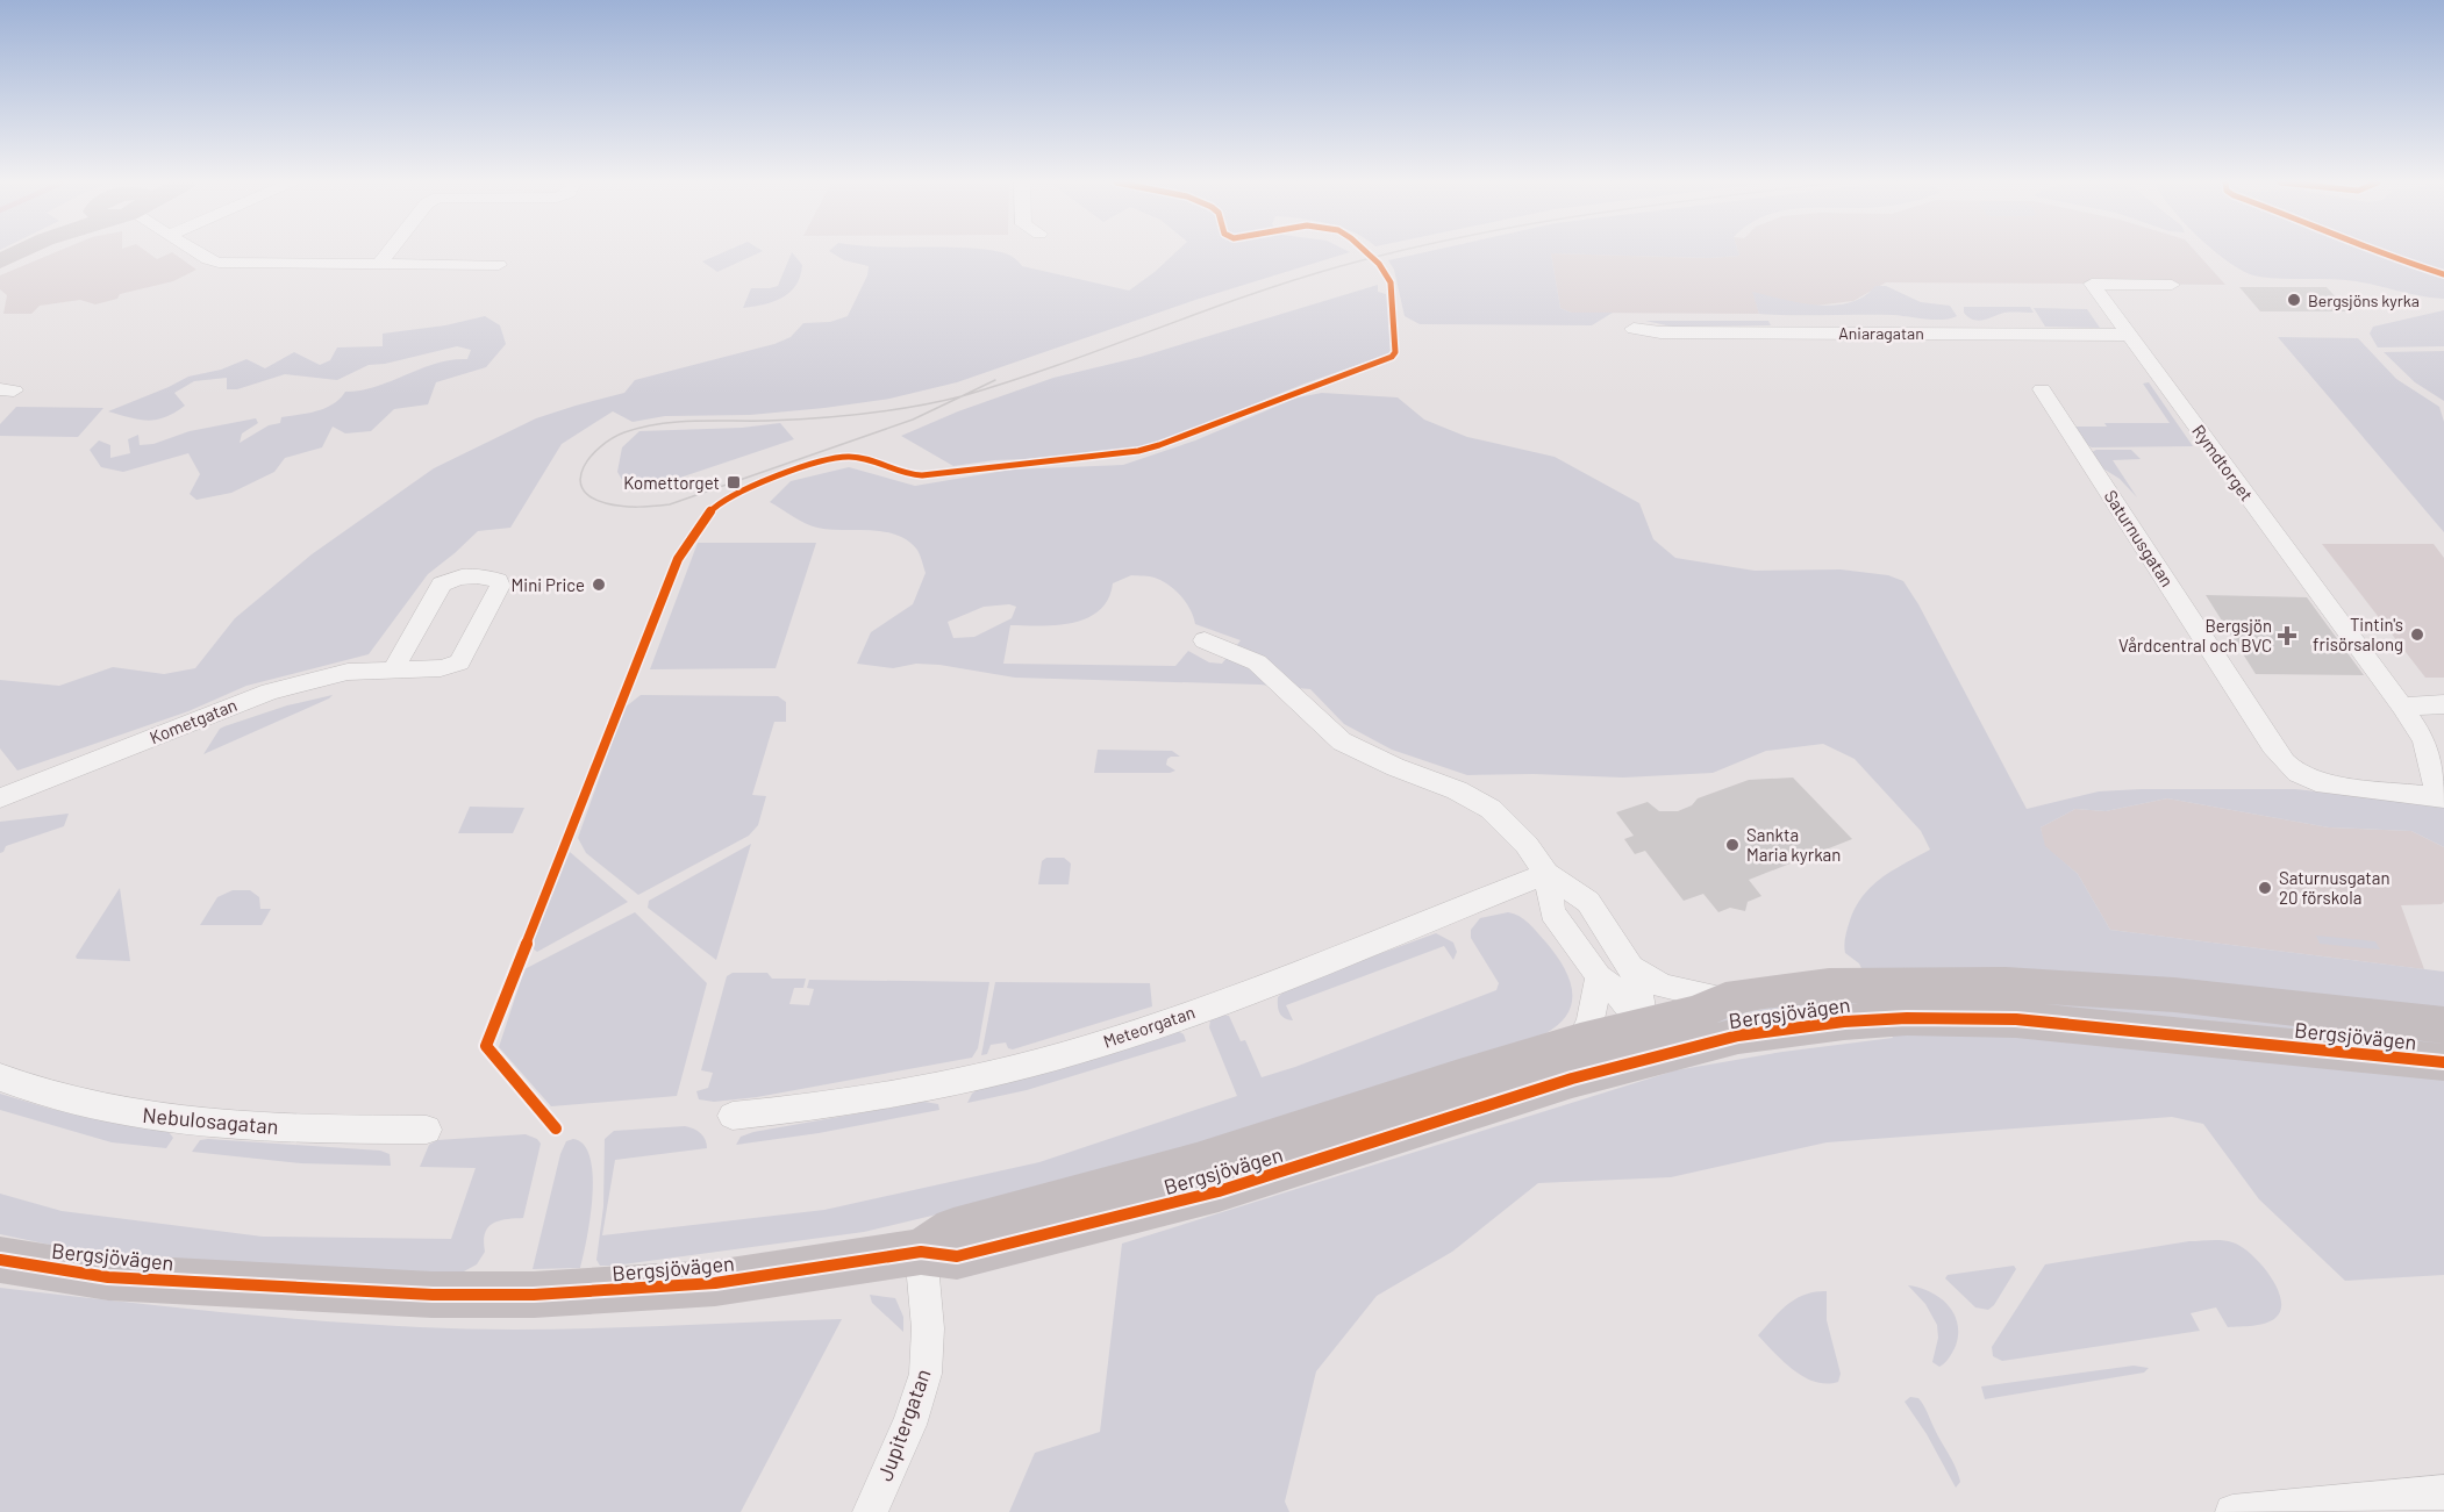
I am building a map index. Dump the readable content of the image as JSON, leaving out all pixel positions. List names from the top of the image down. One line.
{"streets":{"street":["Aniaragatan","Rymdtorget","Saturnusgatan","Kometgatan","Bergsjövägen","Meteorgatan","Nebulosagatan","Jupitergatan"]},"crossings":[["Aniaragatan","Rymdtorget"],["Rymdtorget","Saturnusgatan"],["Bergsjövägen","Jupitergatan"]],"places":{"other":["Bergsjöns kyrka","Mini Price","Tintin's frisörsalong","Sankta Maria kyrkan","Saturnusgatan 20 förskola"],"transit":["Komettorget"],"health":["Bergsjön Vårdcentral och BVC"]}}
